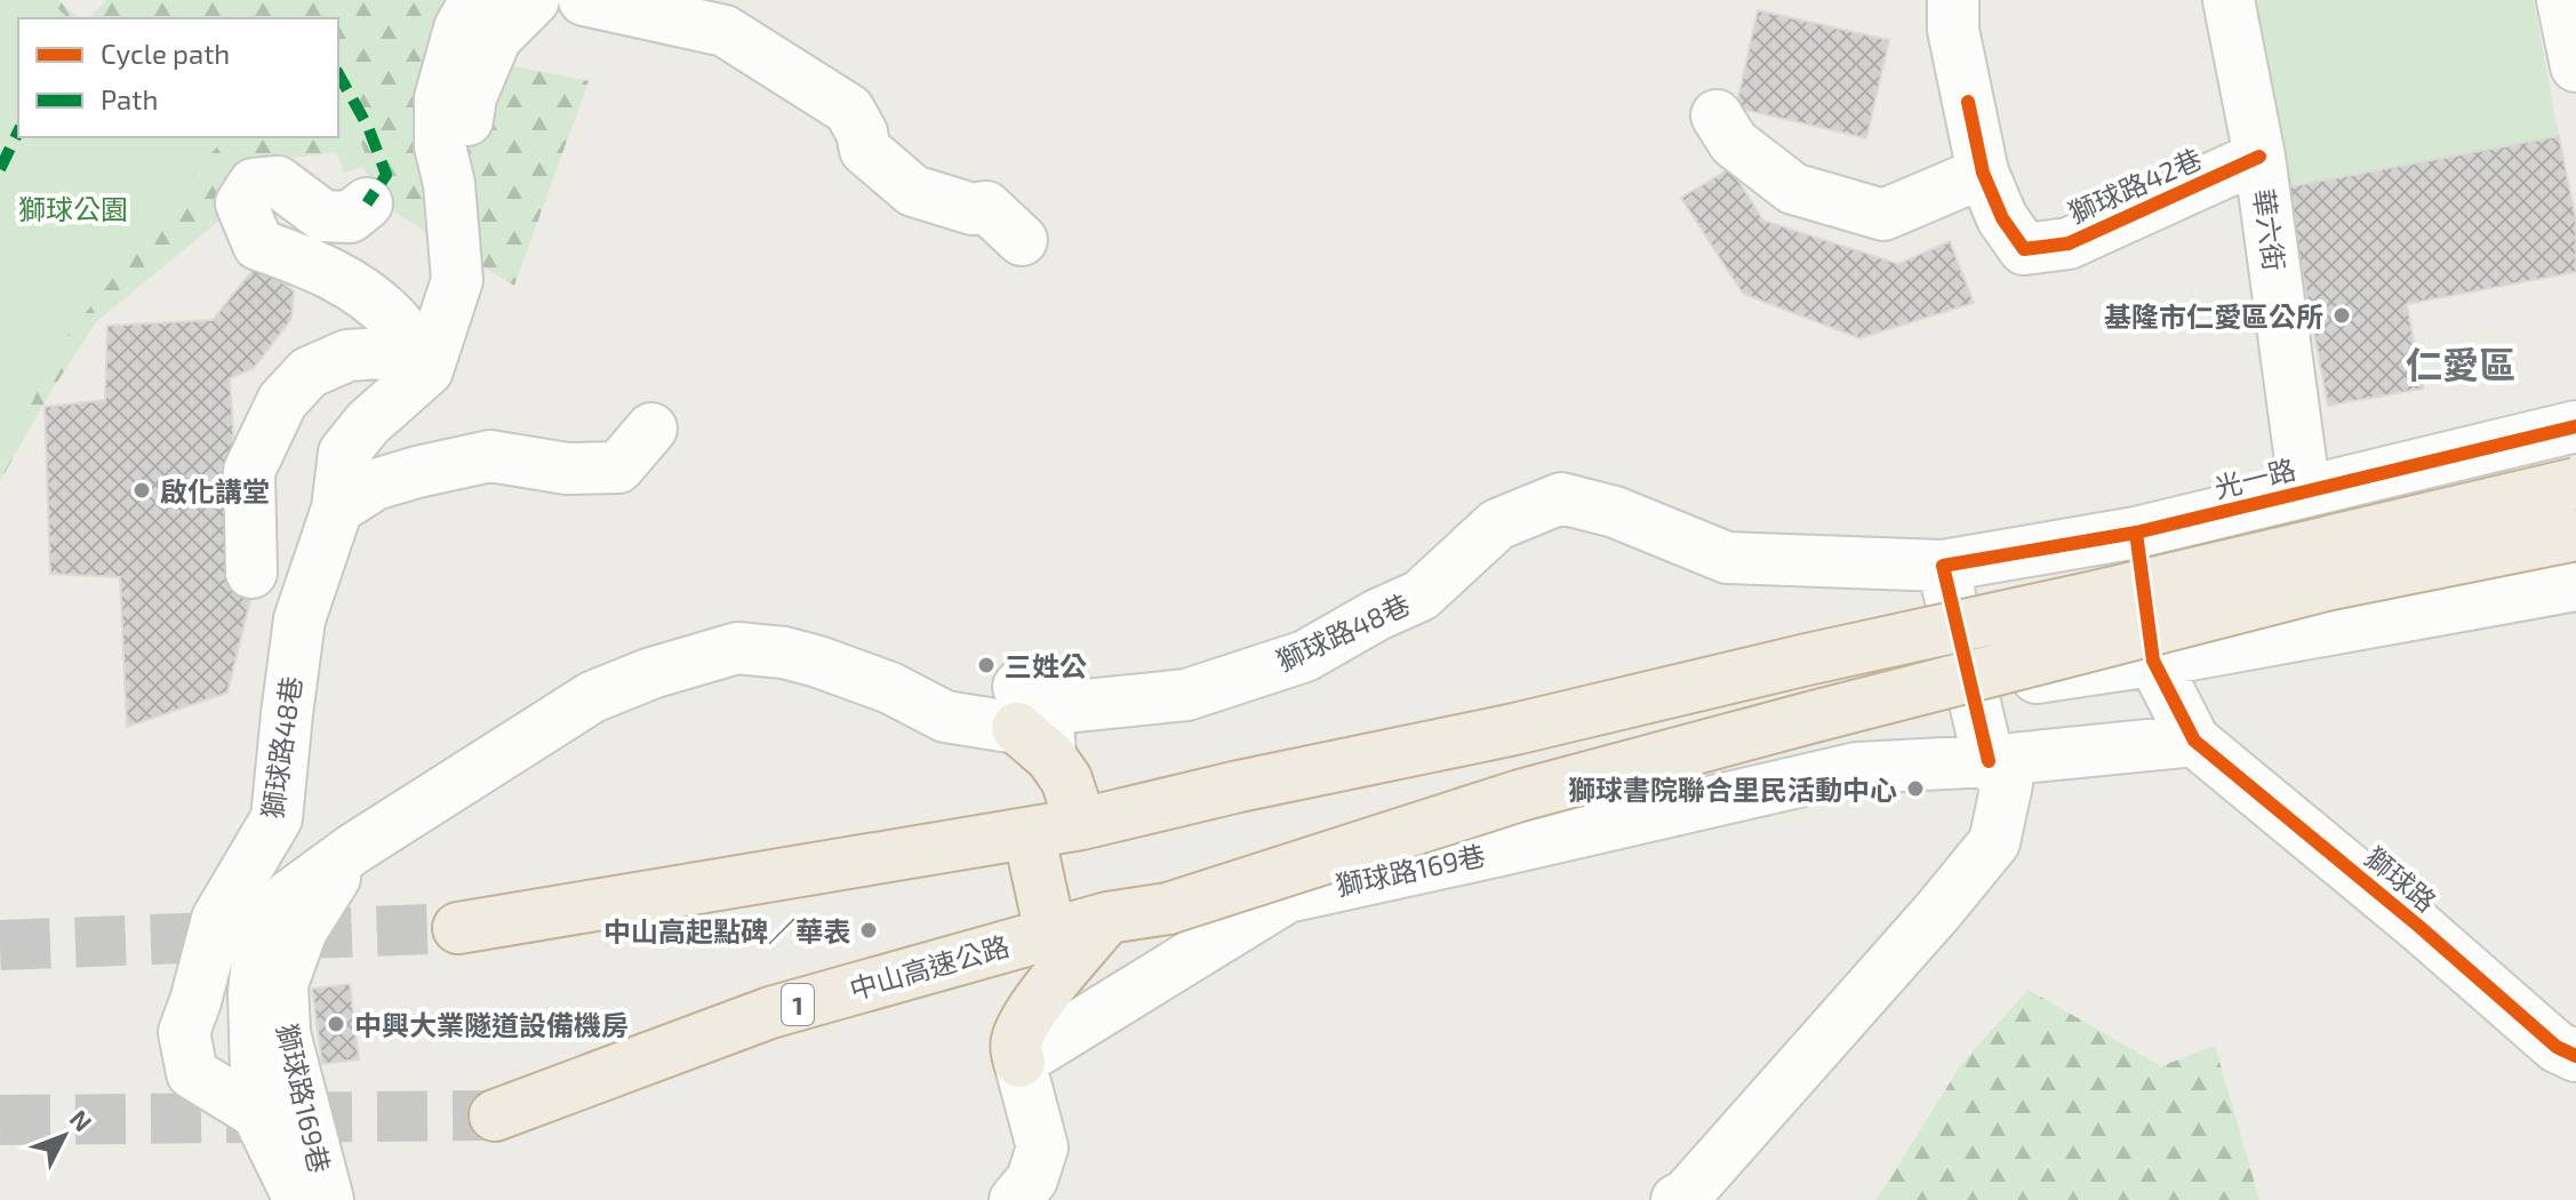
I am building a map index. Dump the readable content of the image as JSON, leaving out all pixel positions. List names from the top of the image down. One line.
{"streets":{"highway":["中山高速公路","1"],"street":["獅球路42巷","華六街","光一路","獅球路48巷","獅球路169巷","獅球路"]},"crossings":[["獅球路42巷","華六街"],["光一路","獅球路48巷"],["獅球路169巷","獅球路"]],"districts":["仁愛區"],"parks":["獅球公園"],"places":["基隆市仁愛區公所","啟化講堂","三姓公","獅球書院聯合里民活動中心","中山高起點碑／華表","中興大業隧道設備機房"],"legend":["Cycle path","Path"],"north":"top right"}
